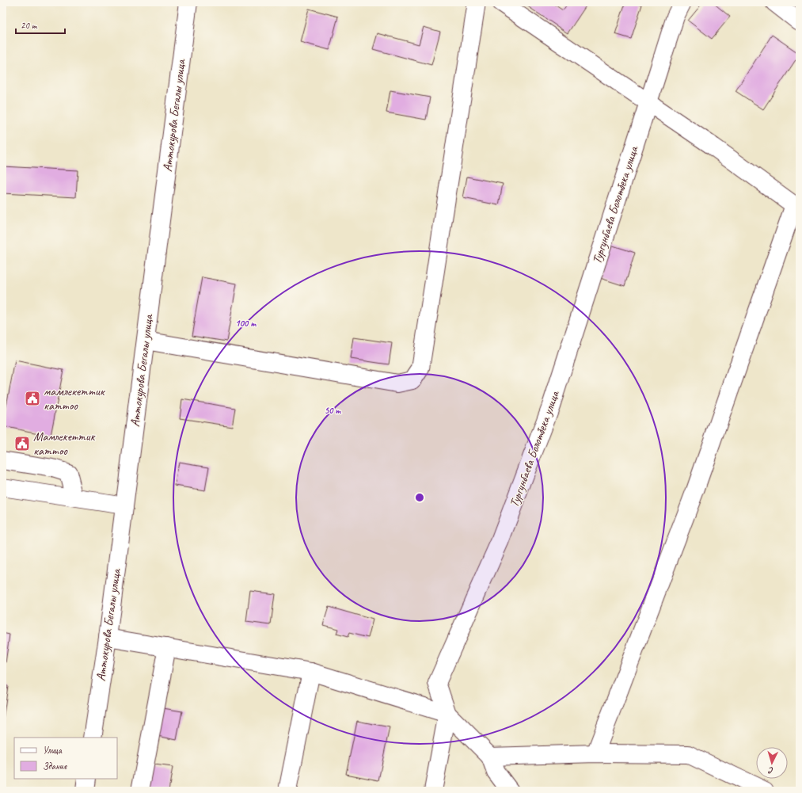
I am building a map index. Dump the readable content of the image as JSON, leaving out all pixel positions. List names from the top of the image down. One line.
{"streets":{"street":["Аттокурова Бегалы улица","Тургунбаева Болотбека улица"]},"places":{"public building":["мамлекеттик каттоо","Мамлекеттик каттоо"]},"legend":["Улица","Здание"],"scale_bar":"20 m","north":"bottom","rings":["100 m","50 m"]}
